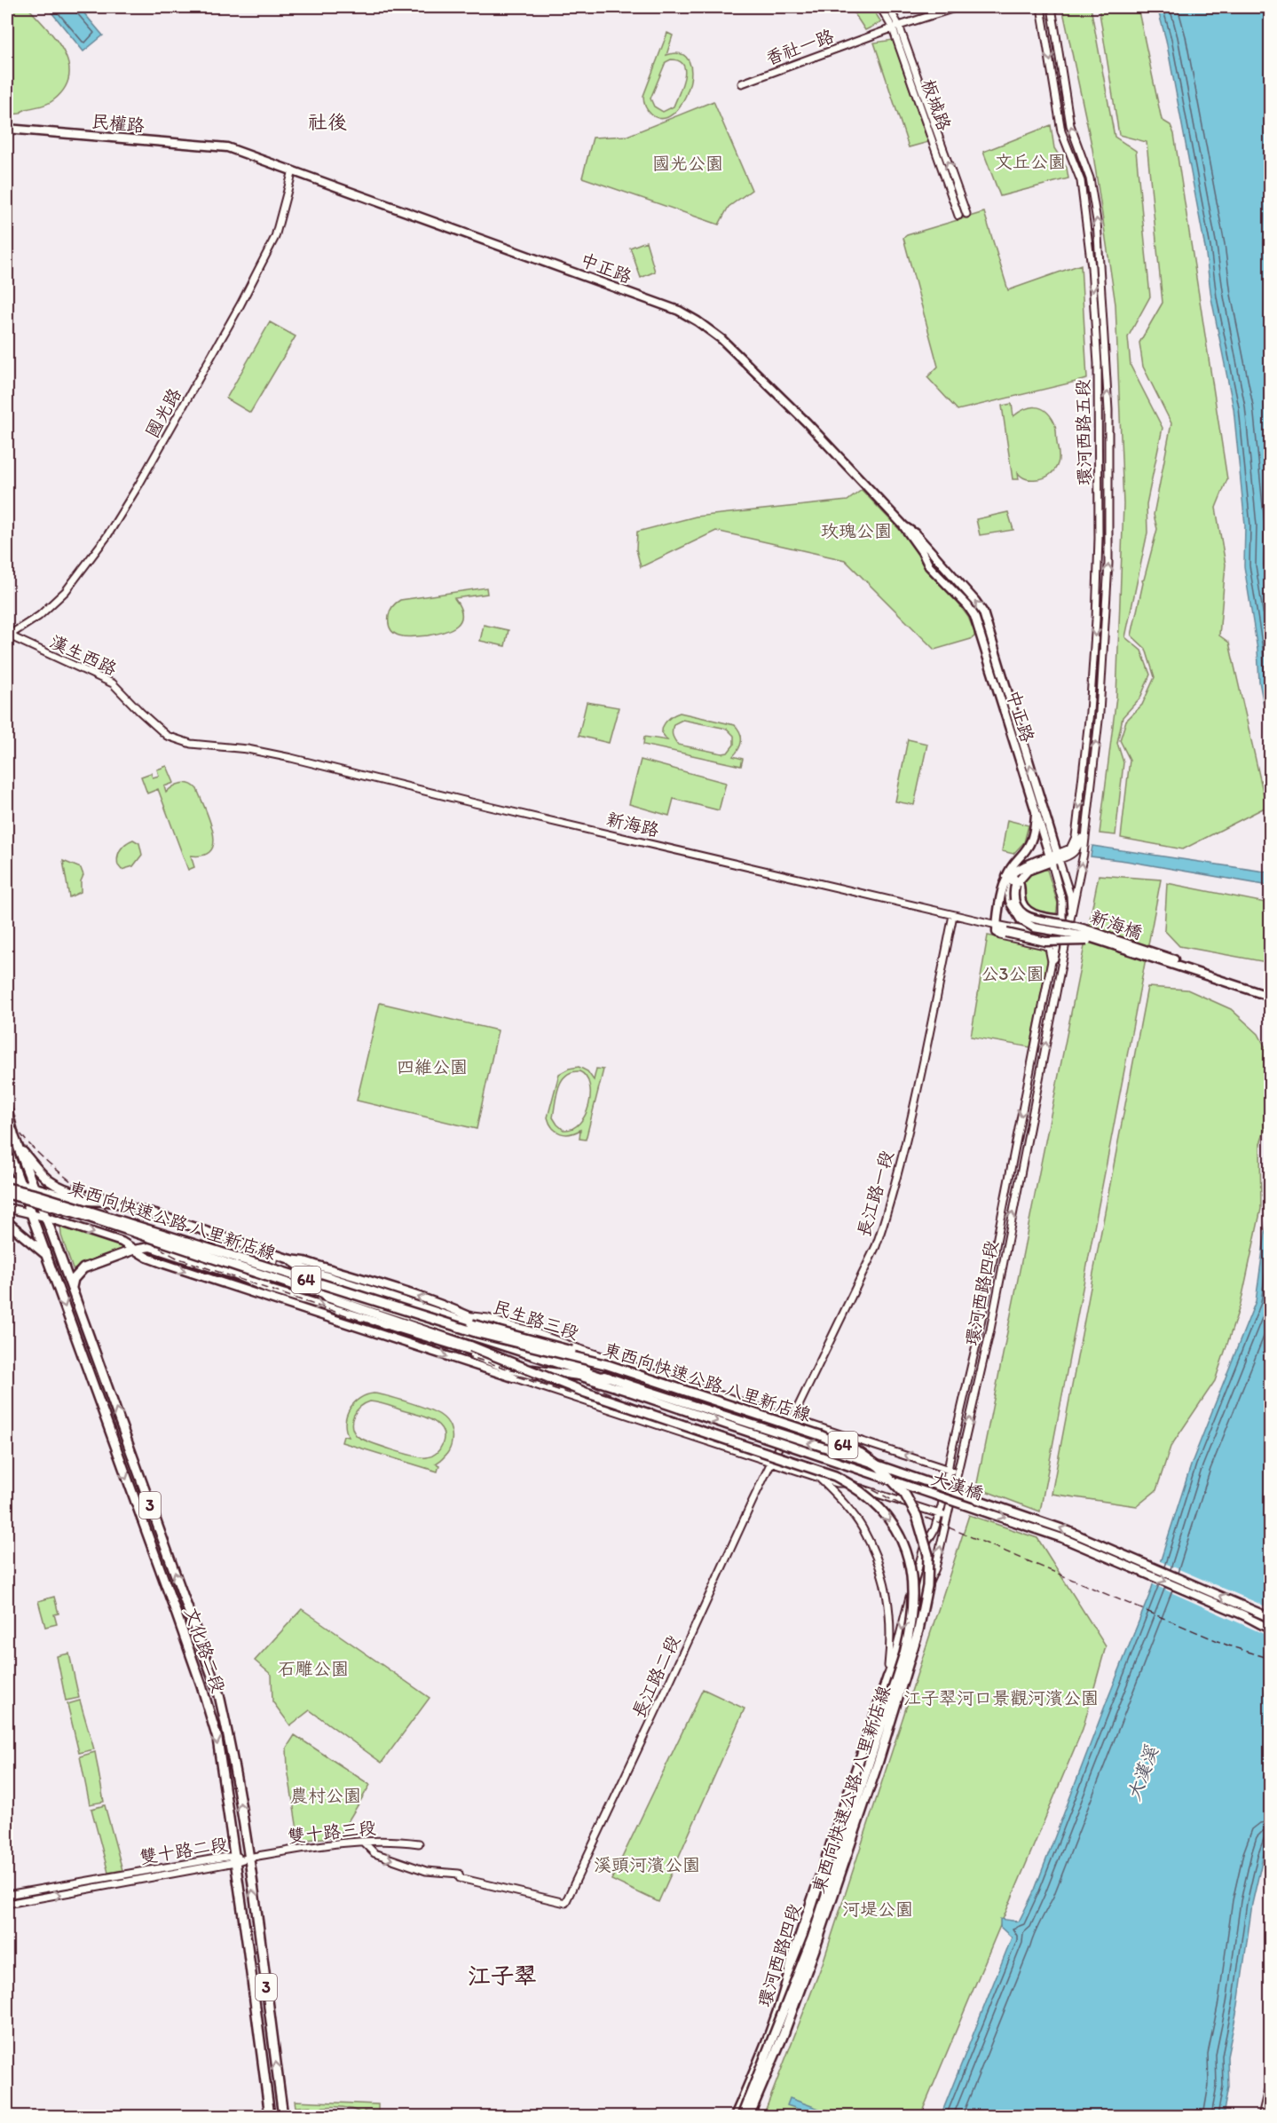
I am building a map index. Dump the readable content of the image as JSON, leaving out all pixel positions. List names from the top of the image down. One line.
{"streets":{"main road":["民權路","中正路","新海橋","東西向快速公路 八里新店線","64","環河西路四段","民生路三段","大漢橋","3","文化路二段"],"street":["香社一路","板城路","國光路","環河西路五段","漢生西路","新海路","長江路一段","長江路二段","雙十路三段","雙十路二段"]},"crossings":[["香社一路","板城路"],["民權路","中正路"],["中正路","國光路"],["中正路","環河西路五段"],["中正路","新海路"],["中正路","環河西路四段"],["國光路","漢生西路"],["環河西路五段","新海路"],["環河西路五段","環河西路四段"],["漢生西路","新海路"],["新海路","長江路一段"],["新海路","環河西路四段"],["長江路一段","民生路三段"],["長江路一段","長江路二段"],["東西向快速公路 八里新店線","環河西路四段"],["環河西路四段","民生路三段"],["民生路三段","大漢橋"],["民生路三段","3"],["3","文化路二段"],["文化路二段","雙十路三段"],["文化路二段","雙十路二段"],["長江路二段","雙十路三段"],["雙十路三段","雙十路二段"]],"districts":["社後","江子翠"],"water":["大漢溪"],"parks":["文丘公園","國光公園","玫瑰公園","公3公園","四維公園","石雕公園","江子翠河口景觀河濱公園","農村公園","溪頭河濱公園","河堤公園"]}
